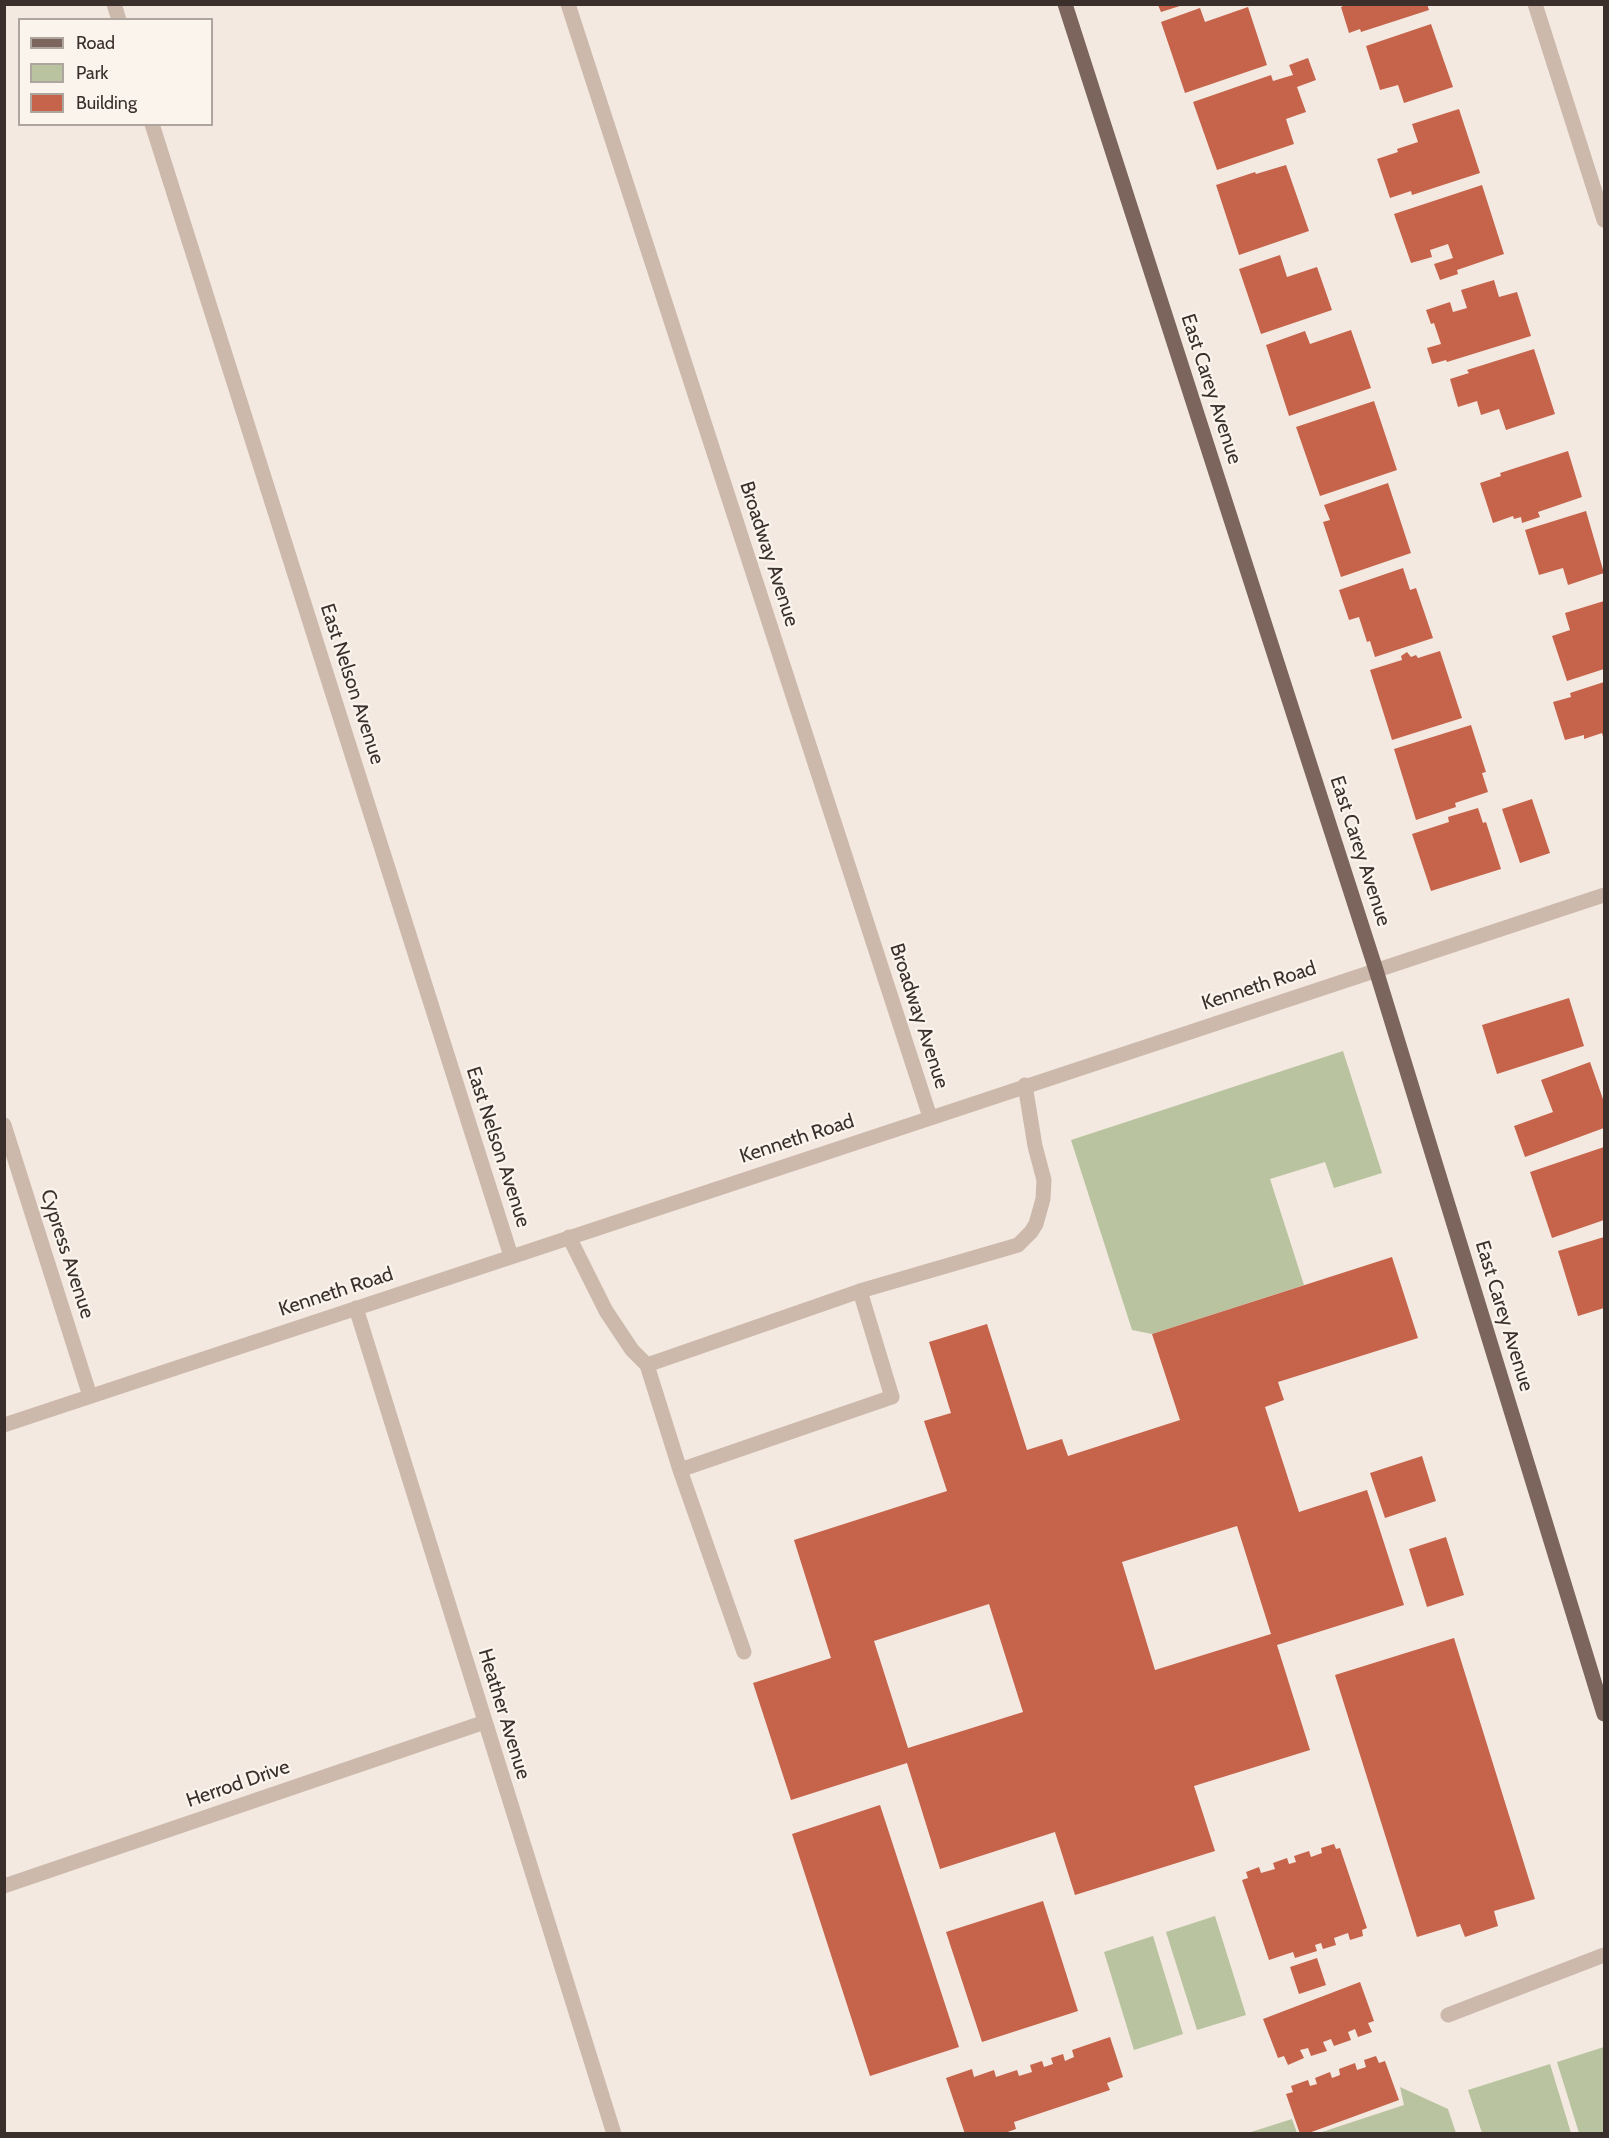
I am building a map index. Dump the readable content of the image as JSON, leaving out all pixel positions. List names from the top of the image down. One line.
{"streets":{"main road":["East Carey Avenue"],"street":["Broadway Avenue","East Nelson Avenue","Kenneth Road","Cypress Avenue","Heather Avenue","Herrod Drive"]},"crossings":[["East Carey Avenue","Kenneth Road"],["Broadway Avenue","Kenneth Road"],["East Nelson Avenue","Kenneth Road"],["Kenneth Road","Cypress Avenue"],["Kenneth Road","Heather Avenue"],["Heather Avenue","Herrod Drive"]],"legend":["Road","Park","Building"]}
